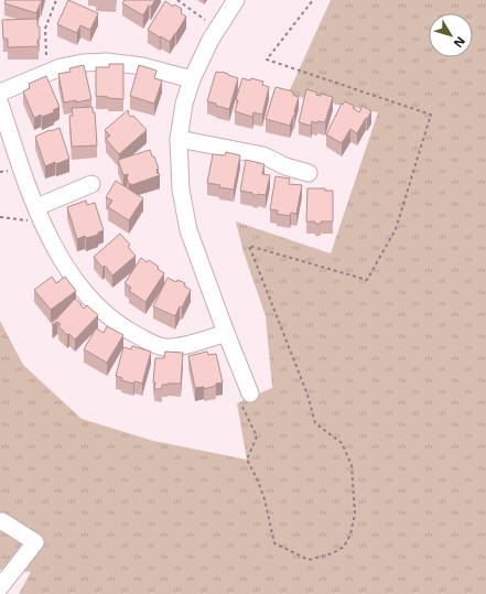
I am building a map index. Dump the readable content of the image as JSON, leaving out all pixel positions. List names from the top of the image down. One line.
{"north":"bottom right"}
